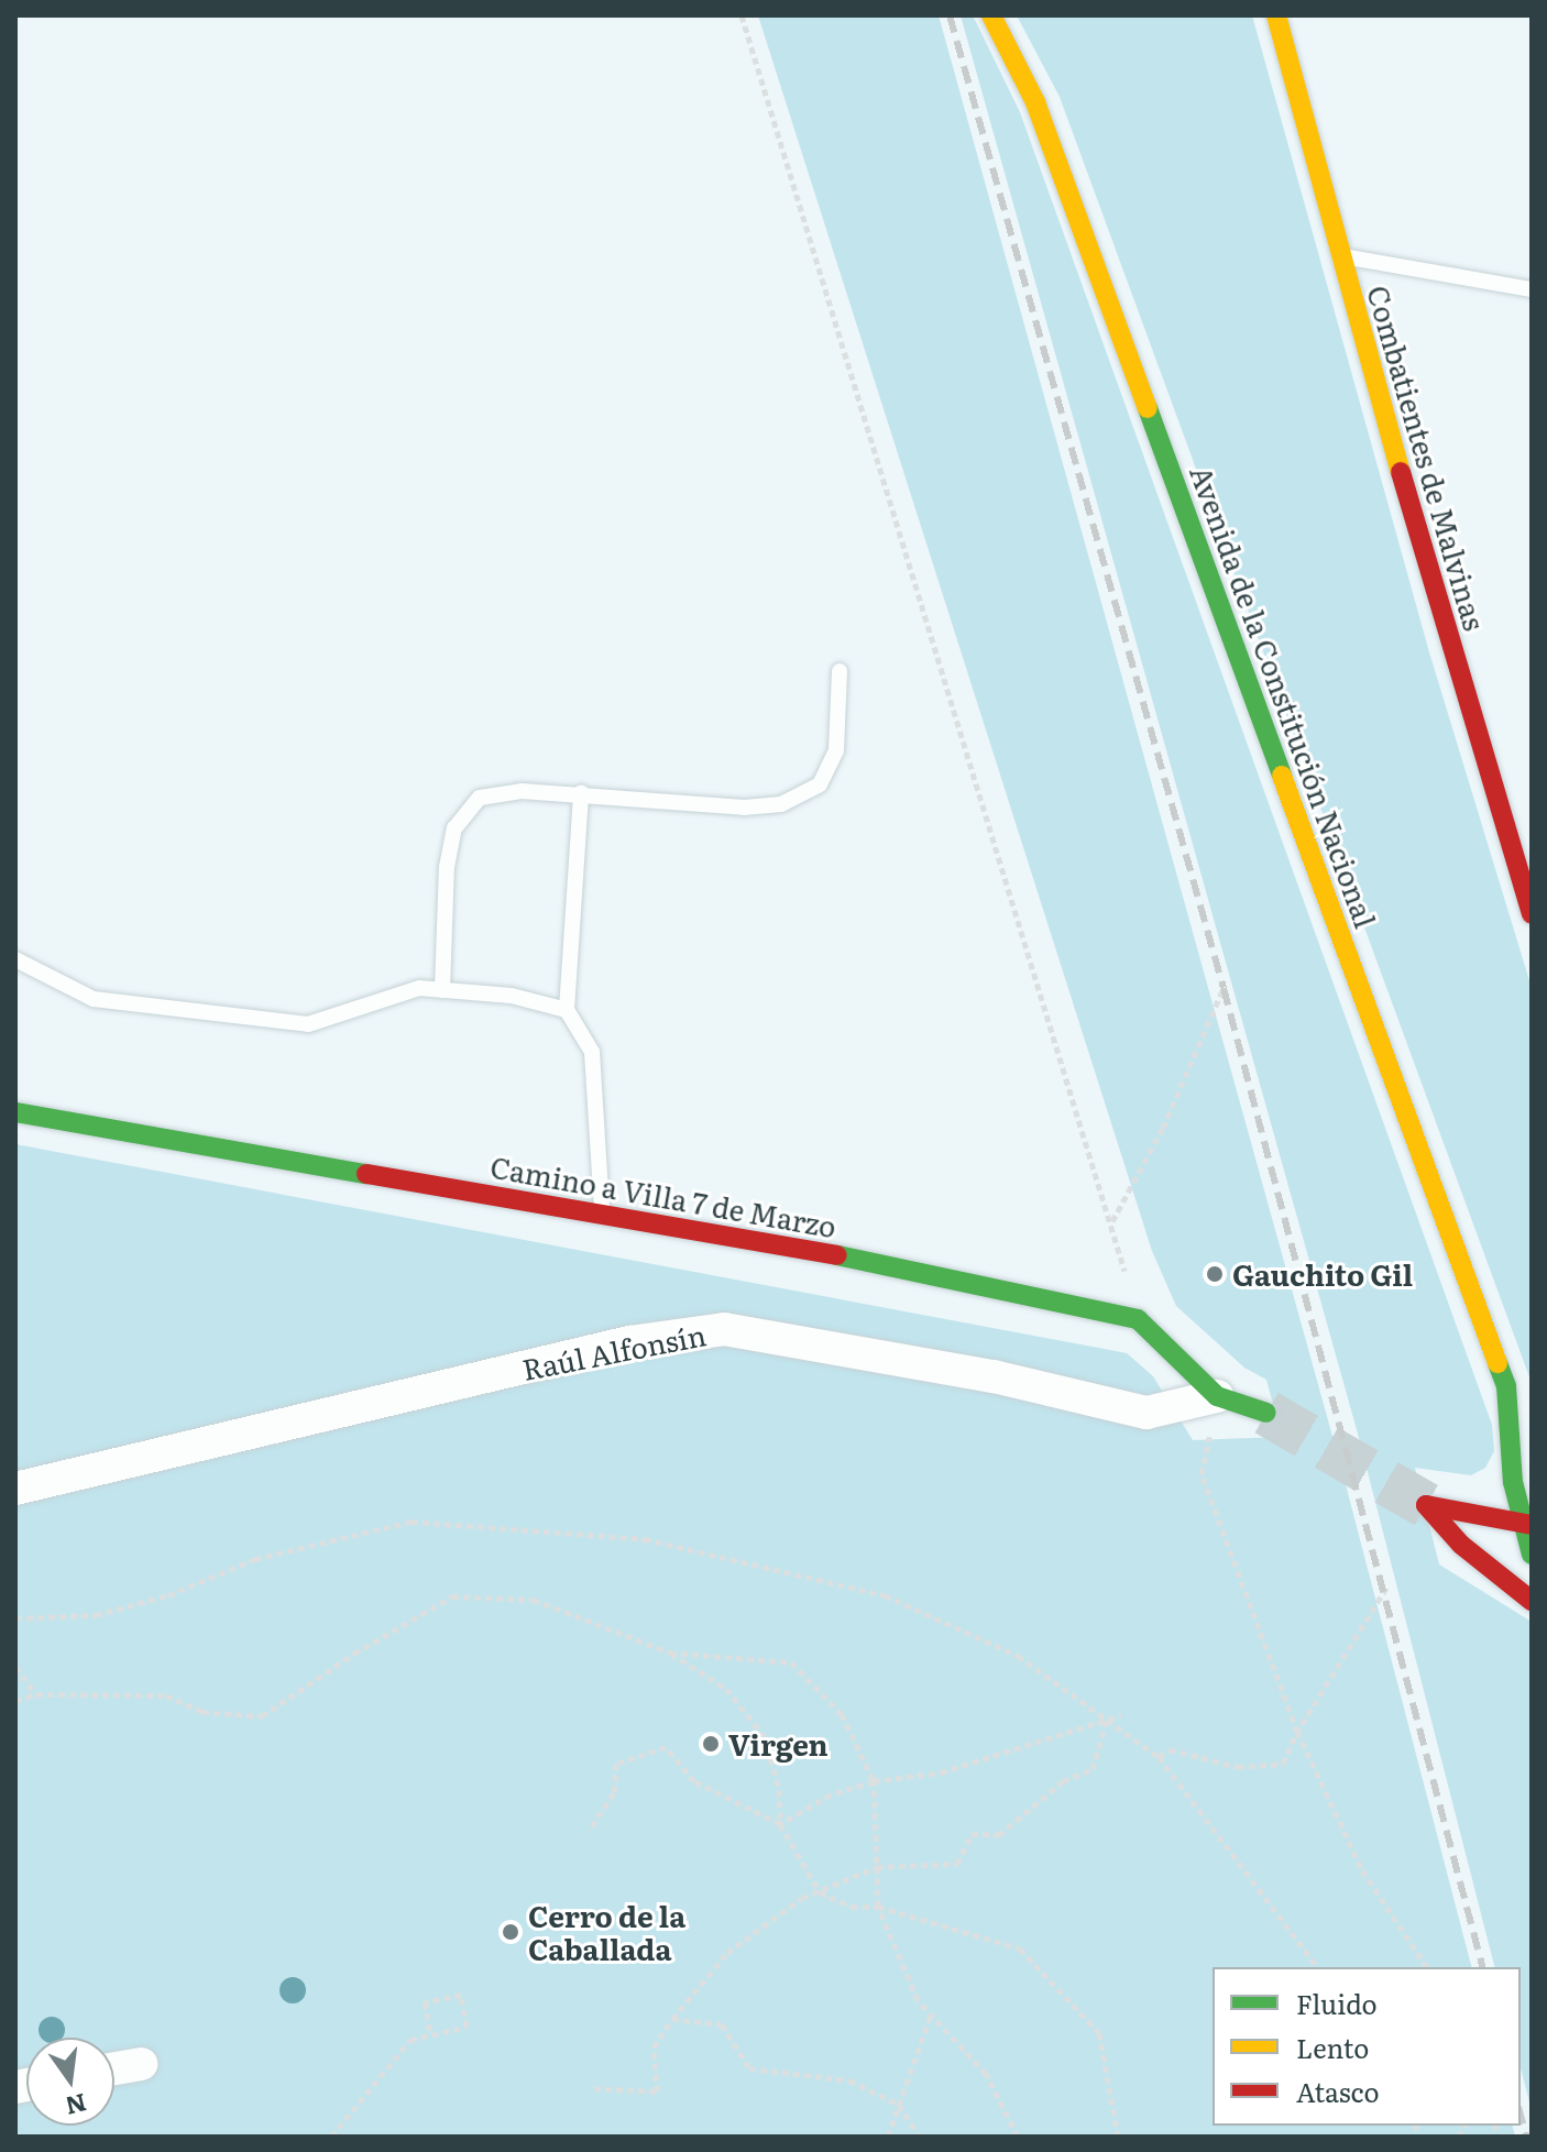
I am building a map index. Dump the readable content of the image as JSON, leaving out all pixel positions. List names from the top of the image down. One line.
{"streets":{"street":["Combatientes de Malvinas","Avenida de la Constitución Nacional","Camino a Villa 7 de Marzo","Raúl Alfonsín"]},"places":["Gauchito Gil","Virgen","Cerro de la Caballada"],"legend":["Fluido","Lento","Atasco"],"north":"bottom"}
